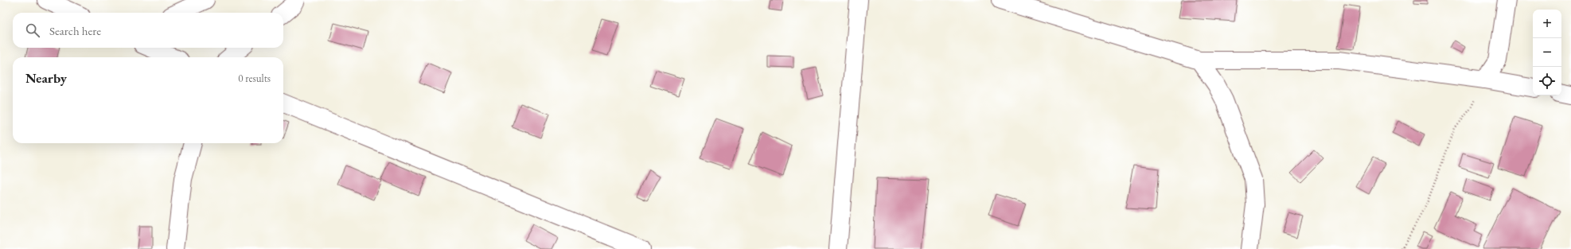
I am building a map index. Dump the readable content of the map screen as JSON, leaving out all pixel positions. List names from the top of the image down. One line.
{"page":{"map_buttons":["+","−"],"search":"Search here","heading":["Nearby","0 results"]}}
